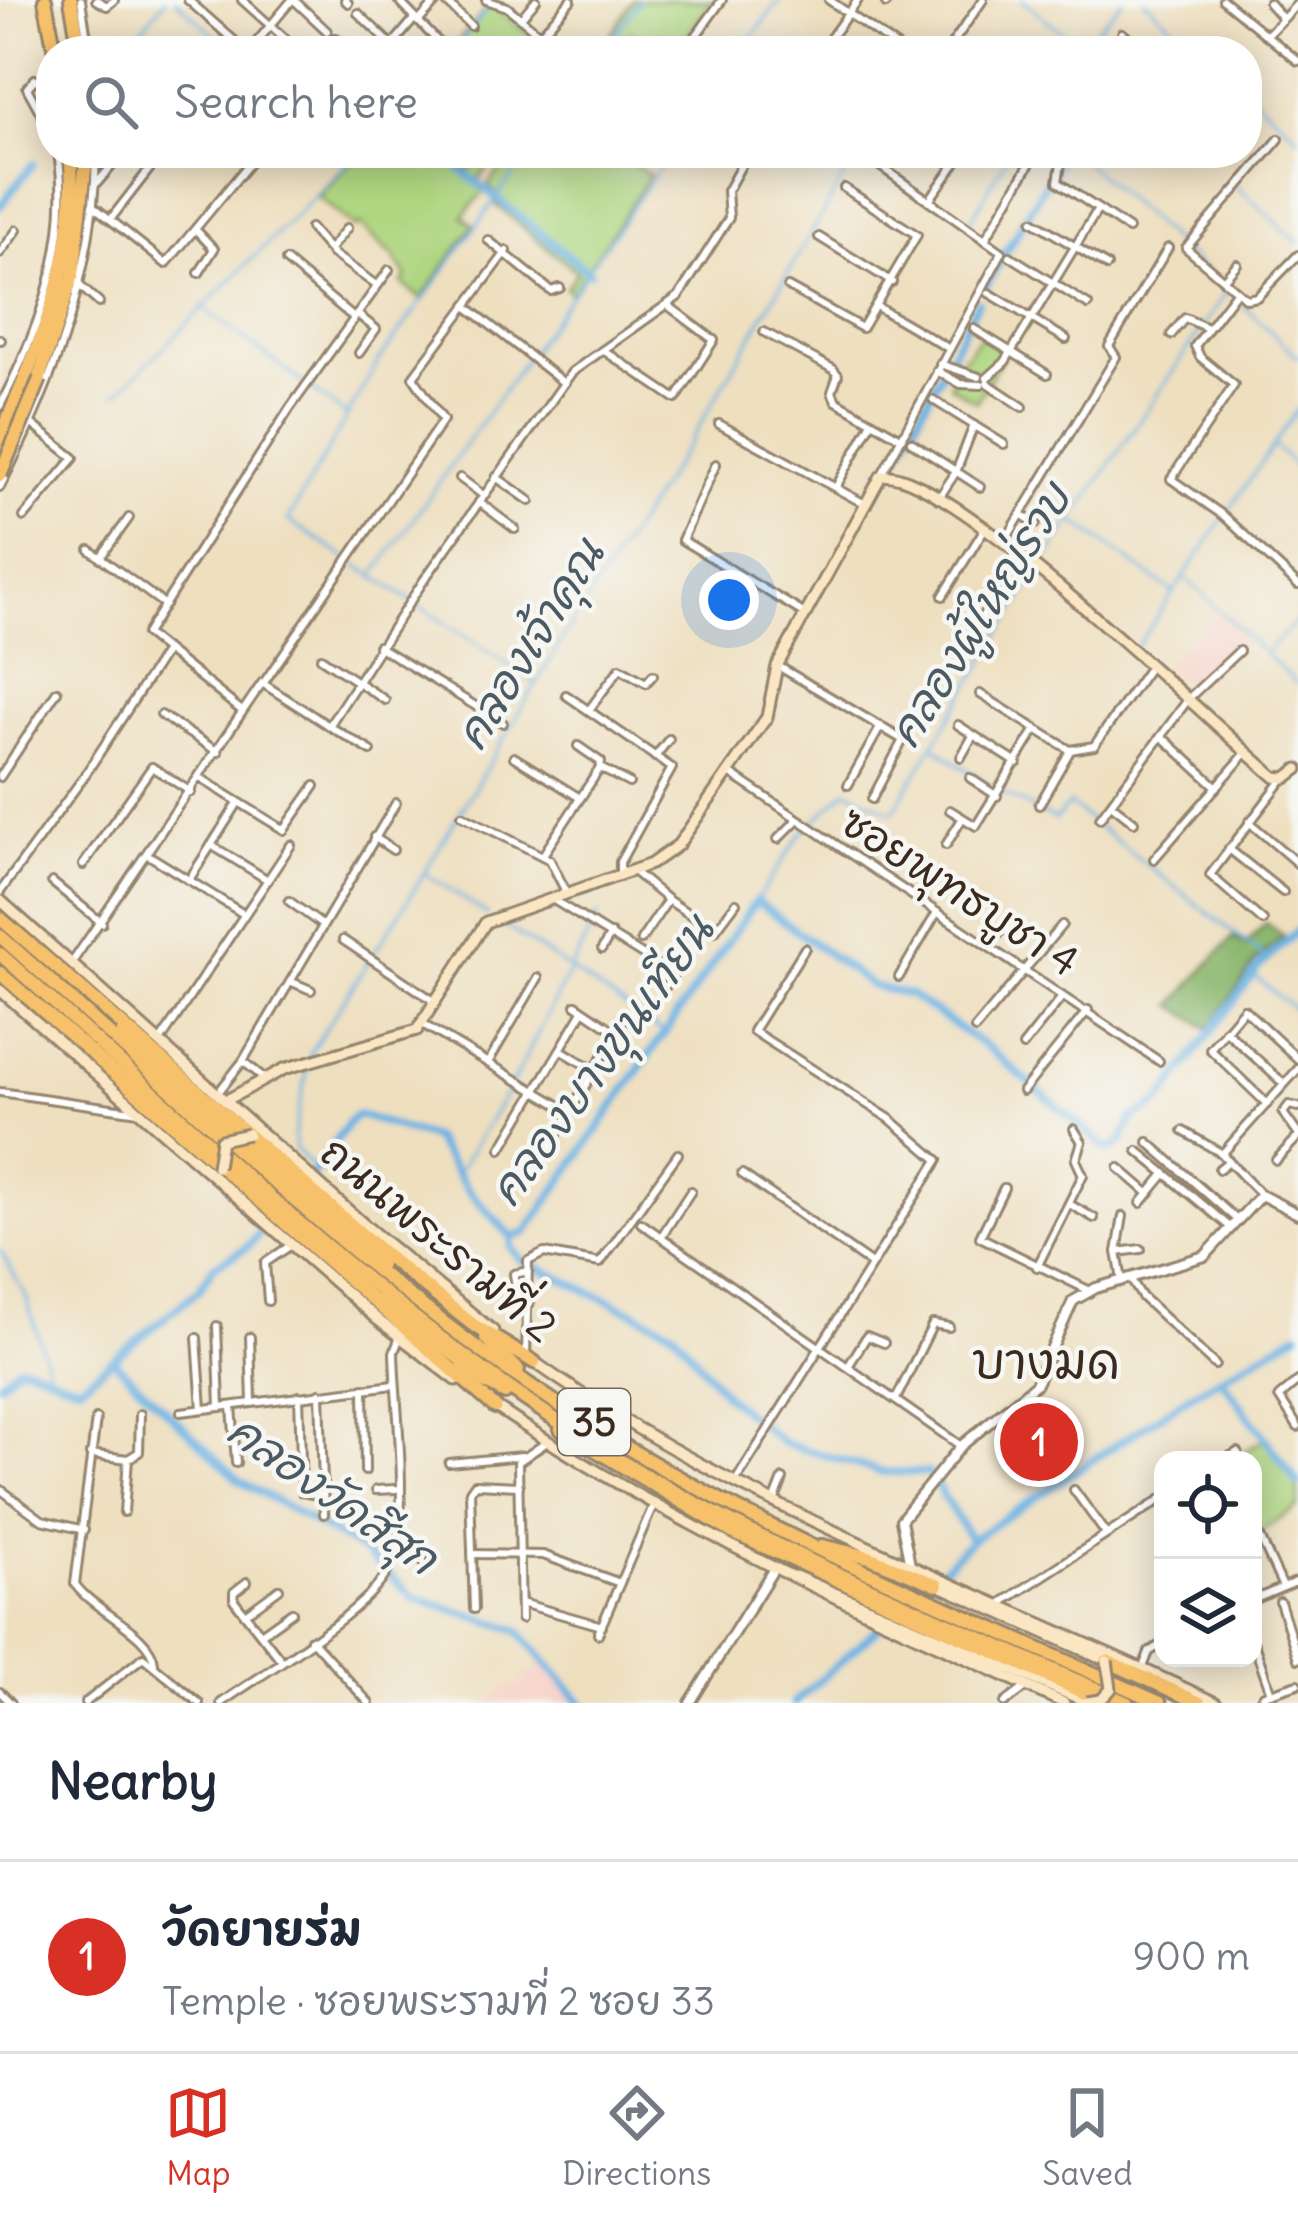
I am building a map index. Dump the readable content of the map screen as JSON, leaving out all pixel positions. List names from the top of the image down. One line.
{"streets":{"highway":["ถนนพระรามที่ 2","35"],"street":["ซอยพุทธบูชา 4"]},"districts":["บางมด"],"water":["คลองผู้ใหญ่รวบ","คลองเจ้าคุณ","คลองบางขุนเทียน","คลองวัดสีสุก"],"page":{"search":"Search here","pins":"1","heading":"Nearby","list":[{"mark":"1","name":"วัดยายร่ม","note":"Temple · ซอยพระรามที่ 2 ซอย 33","value":"900 m"}],"nav":["Map","Directions","Saved"]}}
